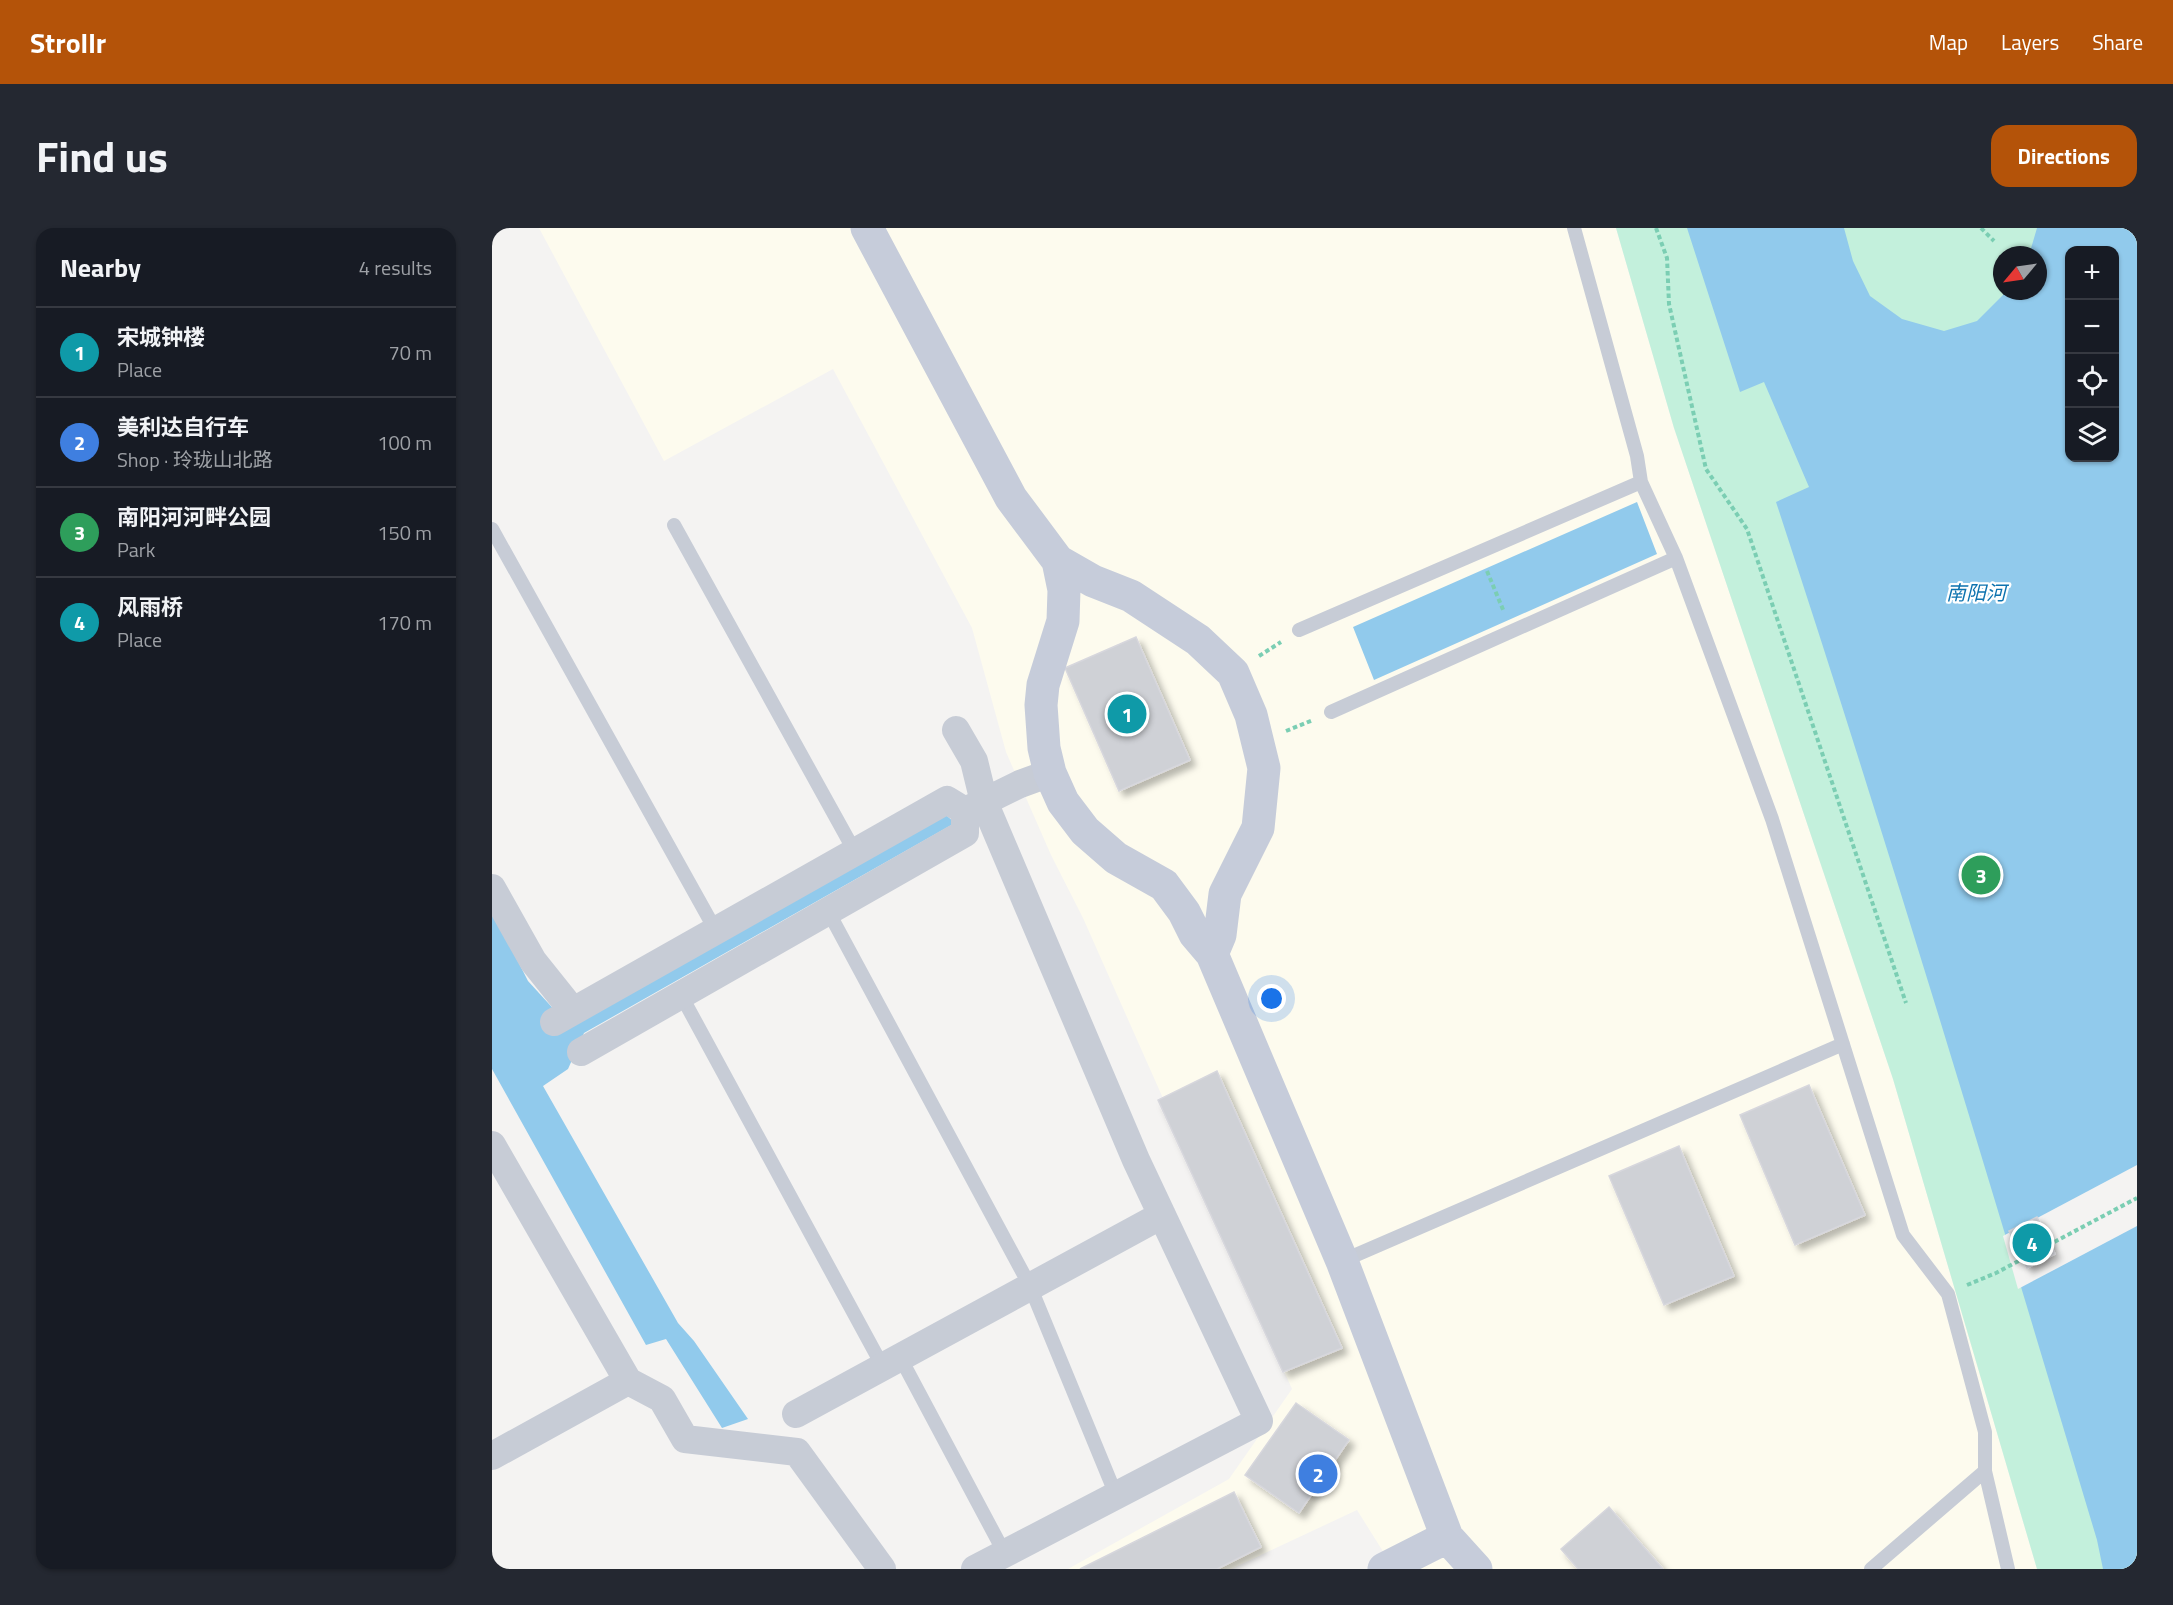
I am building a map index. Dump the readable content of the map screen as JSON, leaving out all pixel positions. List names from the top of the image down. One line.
{"water":["南阳河"],"north":"bottom left","page":{"header":"Strollr","nav":["Map","Layers","Share"],"title":"Find us","buttons":"Directions","heading":["Nearby","4 results"],"map_buttons":["+","−"],"list":[{"mark":"1","name":"宋城钟楼","note":"Place","value":"70 m"},{"mark":"2","name":"美利达自行车","note":"Shop · 玲珑山北路","value":"100 m"},{"mark":"3","name":"南阳河河畔公园","note":"Park","value":"150 m"},{"mark":"4","name":"风雨桥","note":"Place","value":"170 m"}],"pins":["1","3","4","2"]}}
